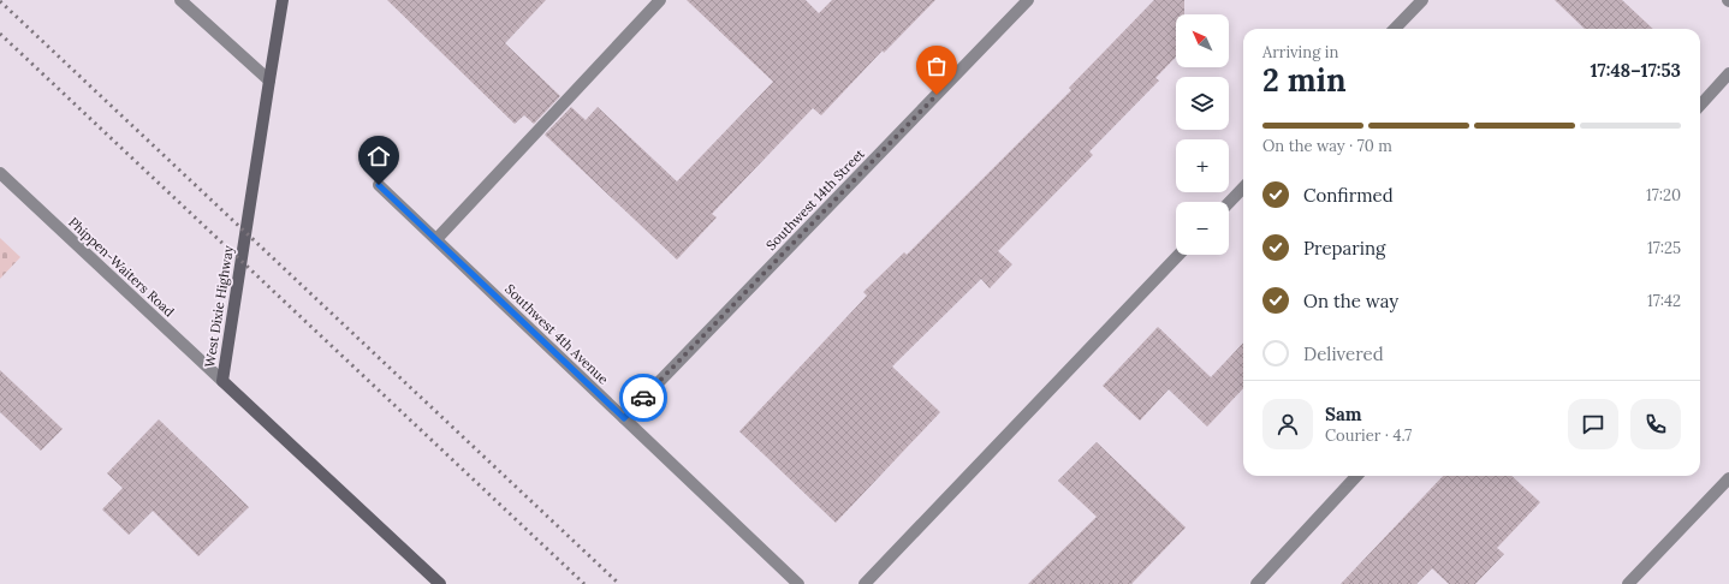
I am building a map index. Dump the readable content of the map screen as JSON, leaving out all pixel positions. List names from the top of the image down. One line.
{"streets":{"main road":["West Dixie Highway"],"street":["Southwest 14th Street","Phippen-Waiters Road","Southwest 4th Avenue"]},"crossings":[["Southwest 14th Street","Southwest 4th Avenue"],["Phippen-Waiters Road","West Dixie Highway"]],"north":"top left","page":{"map_buttons":["+","−"],"heading":["2 min","Arriving in","17:48–17:53"],"panel":["Sam","Courier · 4.7"],"bar":"On the way · 70 m","list":[["Confirmed","17:20"],["Preparing","17:25"],["On the way","17:42"],"Delivered"]}}
